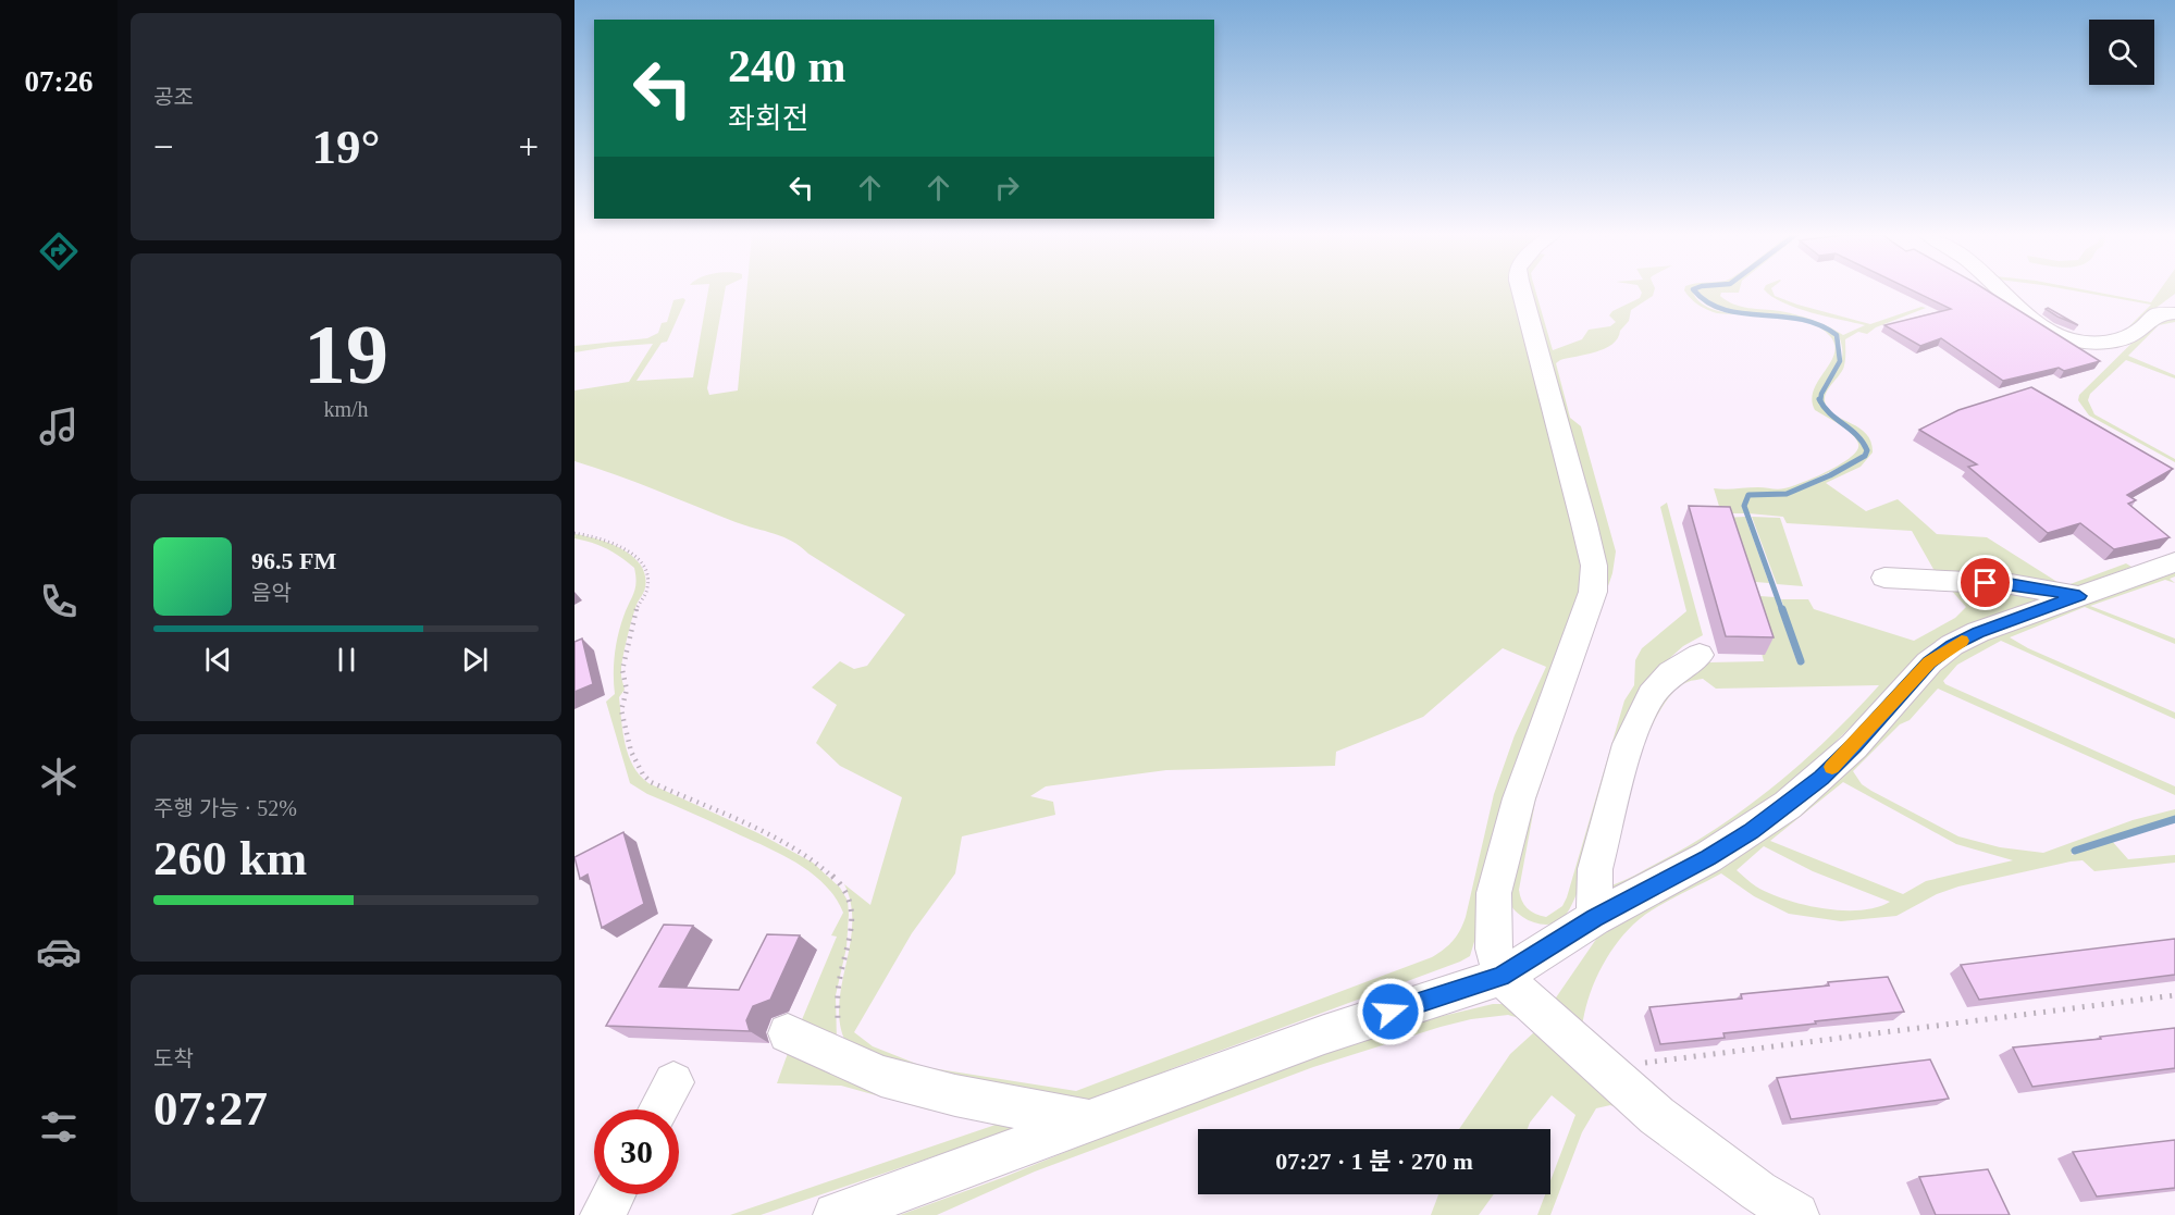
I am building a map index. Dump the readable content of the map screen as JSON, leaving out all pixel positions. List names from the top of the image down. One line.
{"page":{"tabs":"07:26","tile":["공조",["19","km/h"],["주행 가능 · 52%","260 km"],["도착","07:27"]],"turn":["240 m","좌회전"],"heat":["−","19°","+"],"song":["96.5 FM","음악"],"limit":"30","trip":"07:27 · 1 분 · 270 m"}}
